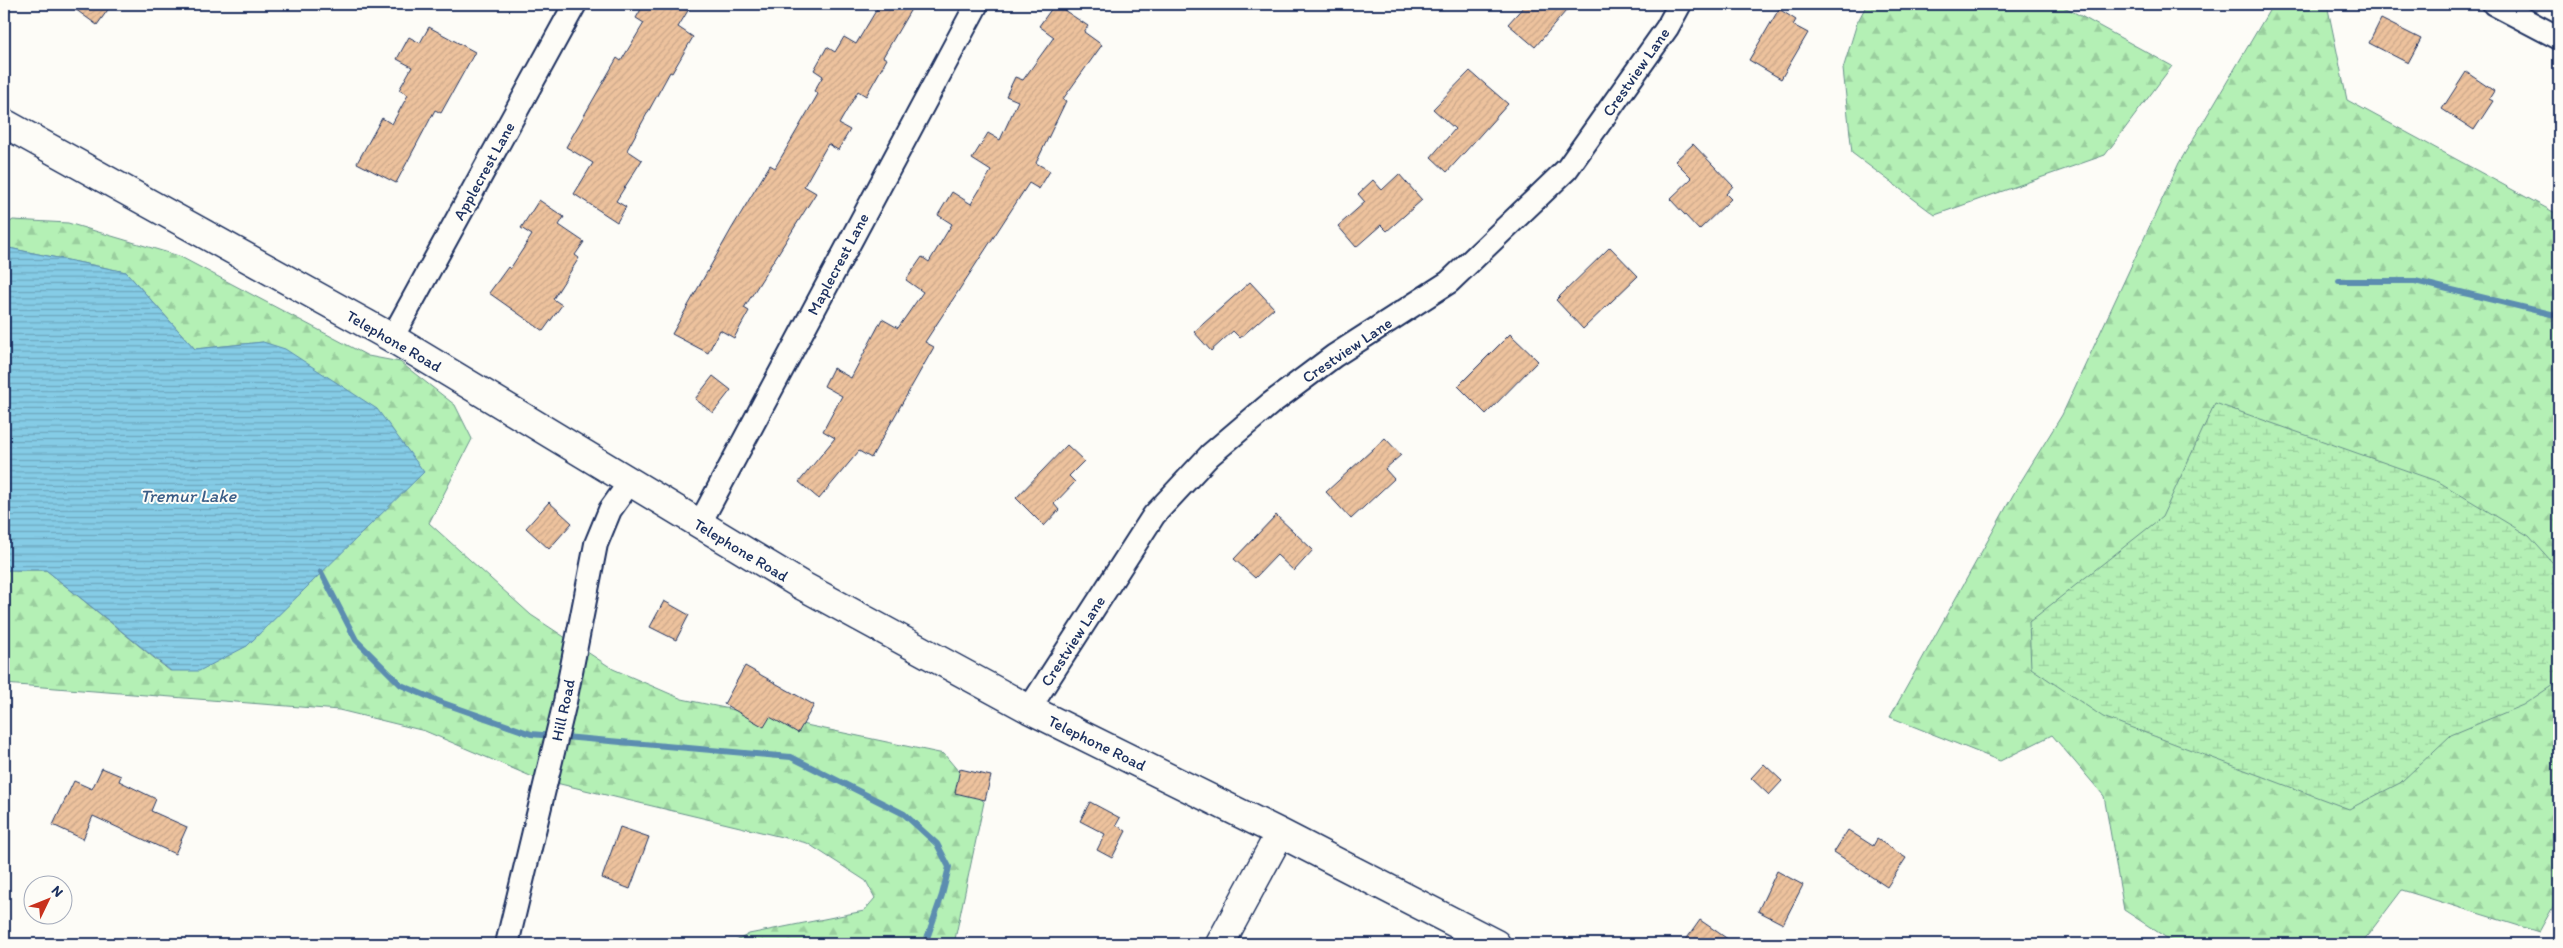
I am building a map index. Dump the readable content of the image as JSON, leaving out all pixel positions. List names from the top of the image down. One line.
{"streets":{"street":["Crestview Lane","Applecrest Lane","Maplecrest Lane","Telephone Road","Hill Road"]},"crossings":[["Crestview Lane","Telephone Road"],["Applecrest Lane","Telephone Road"],["Maplecrest Lane","Telephone Road"],["Telephone Road","Hill Road"]],"water":["Tremur Lake"],"north":"top right"}
